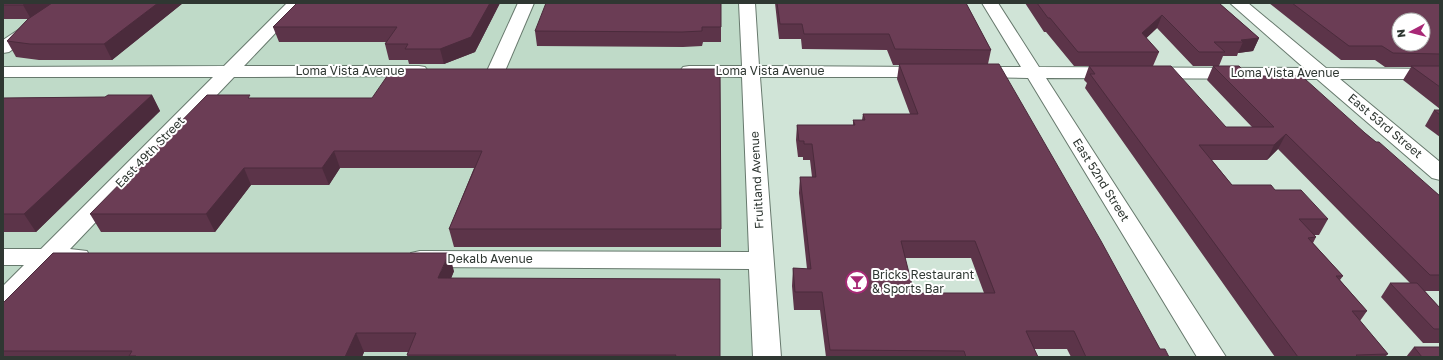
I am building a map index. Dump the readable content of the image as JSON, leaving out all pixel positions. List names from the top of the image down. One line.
{"streets":{"street":["Loma Vista Avenue","East 53rd Street","East 49th Street","Fruitland Avenue","East 52nd Street","Dekalb Avenue"]},"crossings":[["Loma Vista Avenue","East 53rd Street"],["Loma Vista Avenue","East 49th Street"],["Loma Vista Avenue","Fruitland Avenue"],["Loma Vista Avenue","East 52nd Street"],["Fruitland Avenue","Dekalb Avenue"]],"places":{"bar":["Bricks Restaurant & Sports Bar"]},"north":"left"}
